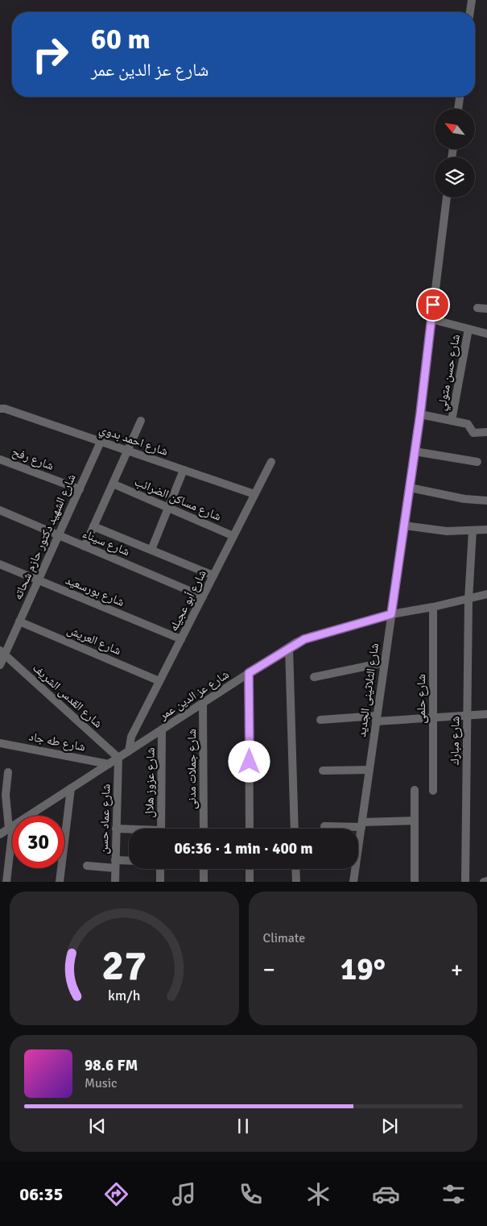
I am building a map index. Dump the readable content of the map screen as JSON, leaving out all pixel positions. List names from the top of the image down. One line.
{"streets":{"street":["شارع حسن متولي","شارع احمد بدوي","شارع رفح","شارع مساكن الضرائب","شارع الشهيد دكتور حازم شحاته","شارع سيناء","شارع بورسعيد","شارع أبو عجيله","شارع العريش","شارع الثلاثينى الجديد","شارع عز الدين عمر","شارع القدس الشريف","شارع حلمى","شارع مبارك","شارع طه جاد","شارع جملات مدنى","شارع عزوز هلال","شارع عماد حسن"]},"crossings":[["شارع احمد بدوي","شارع الشهيد دكتور حازم شحاته"],["شارع احمد بدوي","شارع أبو عجيله"],["شارع رفح","شارع الشهيد دكتور حازم شحاته"],["شارع مساكن الضرائب","شارع أبو عجيله"],["شارع الشهيد دكتور حازم شحاته","شارع سيناء"],["شارع الشهيد دكتور حازم شحاته","شارع بورسعيد"],["شارع الشهيد دكتور حازم شحاته","شارع العريش"],["شارع الشهيد دكتور حازم شحاته","شارع القدس الشريف"],["شارع سيناء","شارع أبو عجيله"],["شارع بورسعيد","شارع أبو عجيله"],["شارع أبو عجيله","شارع العريش"],["شارع أبو عجيله","شارع عز الدين عمر"],["شارع الثلاثينى الجديد","شارع عز الدين عمر"],["شارع عز الدين عمر","شارع القدس الشريف"],["شارع عز الدين عمر","شارع حلمى"],["شارع عز الدين عمر","شارع مبارك"],["شارع عز الدين عمر","شارع طه جاد"],["شارع عز الدين عمر","شارع جملات مدنى"],["شارع عز الدين عمر","شارع عزوز هلال"],["شارع عز الدين عمر","شارع عماد حسن"],["شارع القدس الشريف","شارع عماد حسن"]],"north":"top left","page":{"turn":["60 m","شارع عز الدين عمر"],"limit":"30","trip":"06:36 · 1 min · 400 m","tile":"Climate","heat":["−","19°","+"],"song":["98.6 FM","Music"],"tabs":"06:35","gauge":["27","km/h"]}}
